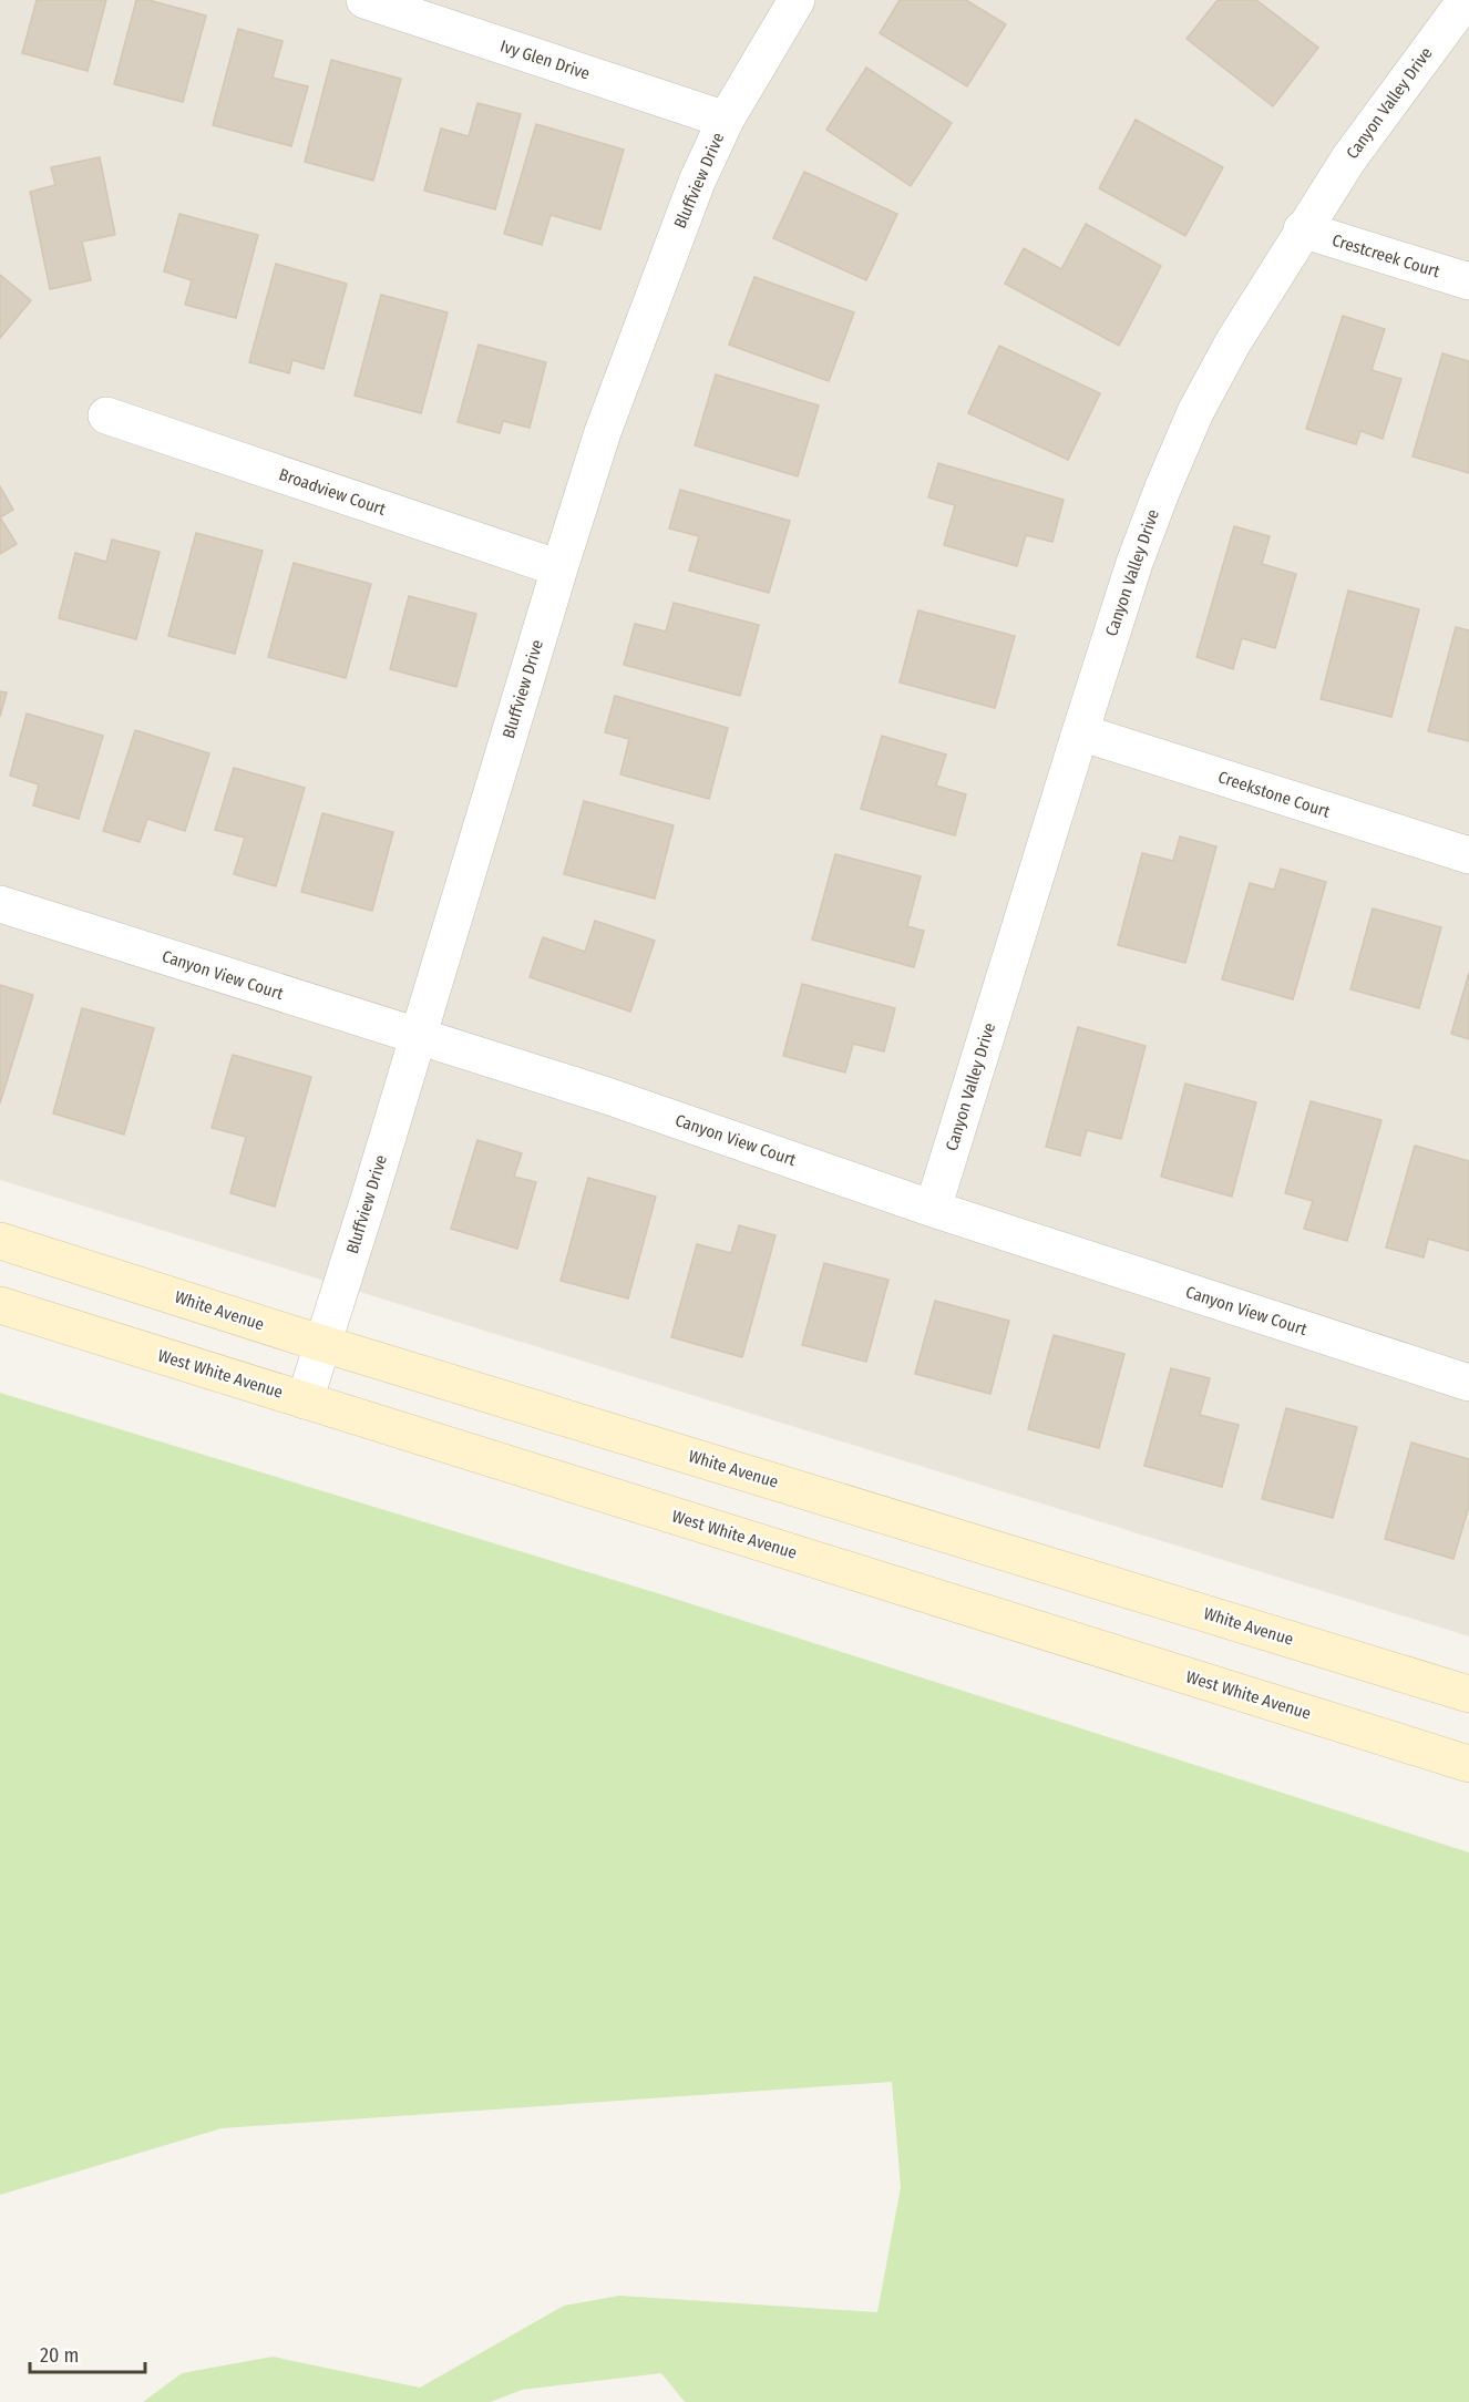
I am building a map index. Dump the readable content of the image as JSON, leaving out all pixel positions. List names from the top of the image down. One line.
{"streets":{"main road":["White Avenue","West White Avenue"],"street":["Ivy Glen Drive","Canyon Valley Drive","Bluffview Drive","Crestcreek Court","Broadview Court","Creekstone Court","Canyon View Court"]},"crossings":[["Ivy Glen Drive","Bluffview Drive"],["Canyon Valley Drive","Crestcreek Court"],["Canyon Valley Drive","Creekstone Court"],["Canyon Valley Drive","Canyon View Court"],["Bluffview Drive","Broadview Court"],["Bluffview Drive","Canyon View Court"],["Bluffview Drive","White Avenue"],["Bluffview Drive","West White Avenue"]],"scale_bar":"20 m"}
